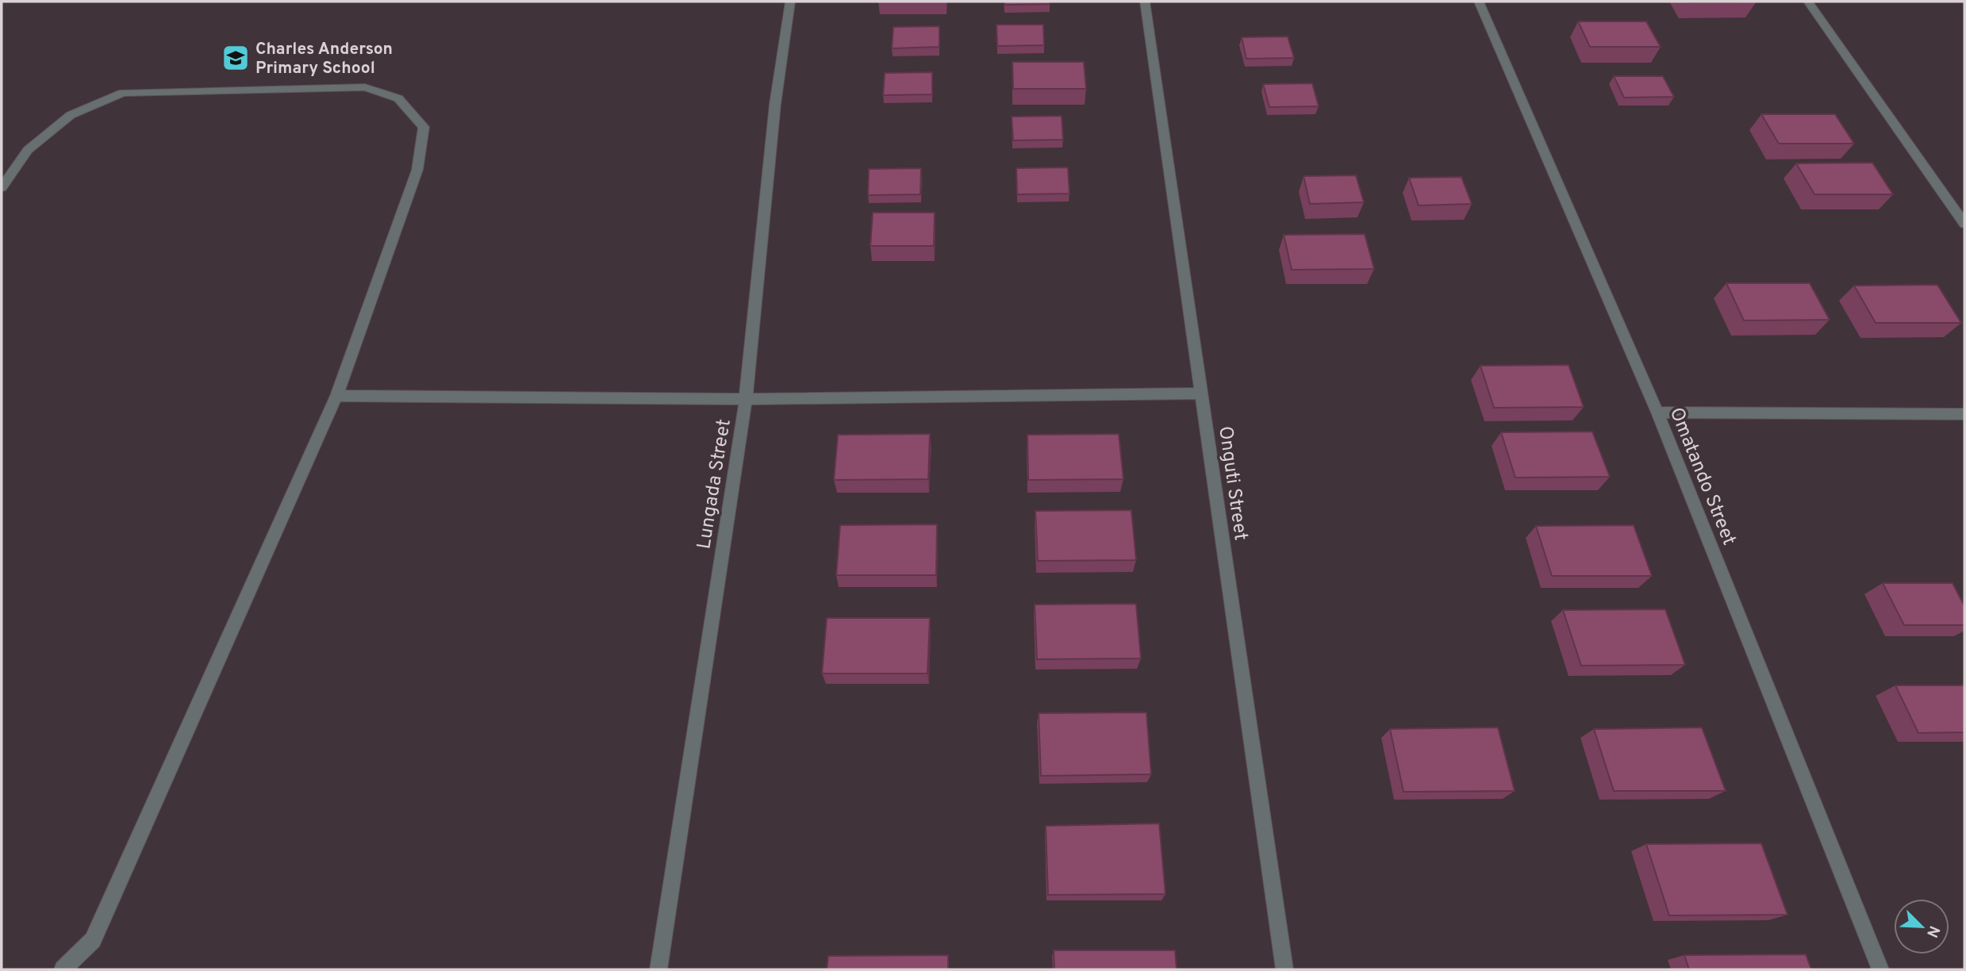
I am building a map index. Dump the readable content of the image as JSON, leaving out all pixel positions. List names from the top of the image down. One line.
{"streets":{"street":["Omatando Street","Onguti Street","Lungada Street"]},"places":{"school or university":["Charles Anderson Primary School"]},"north":"bottom right"}
